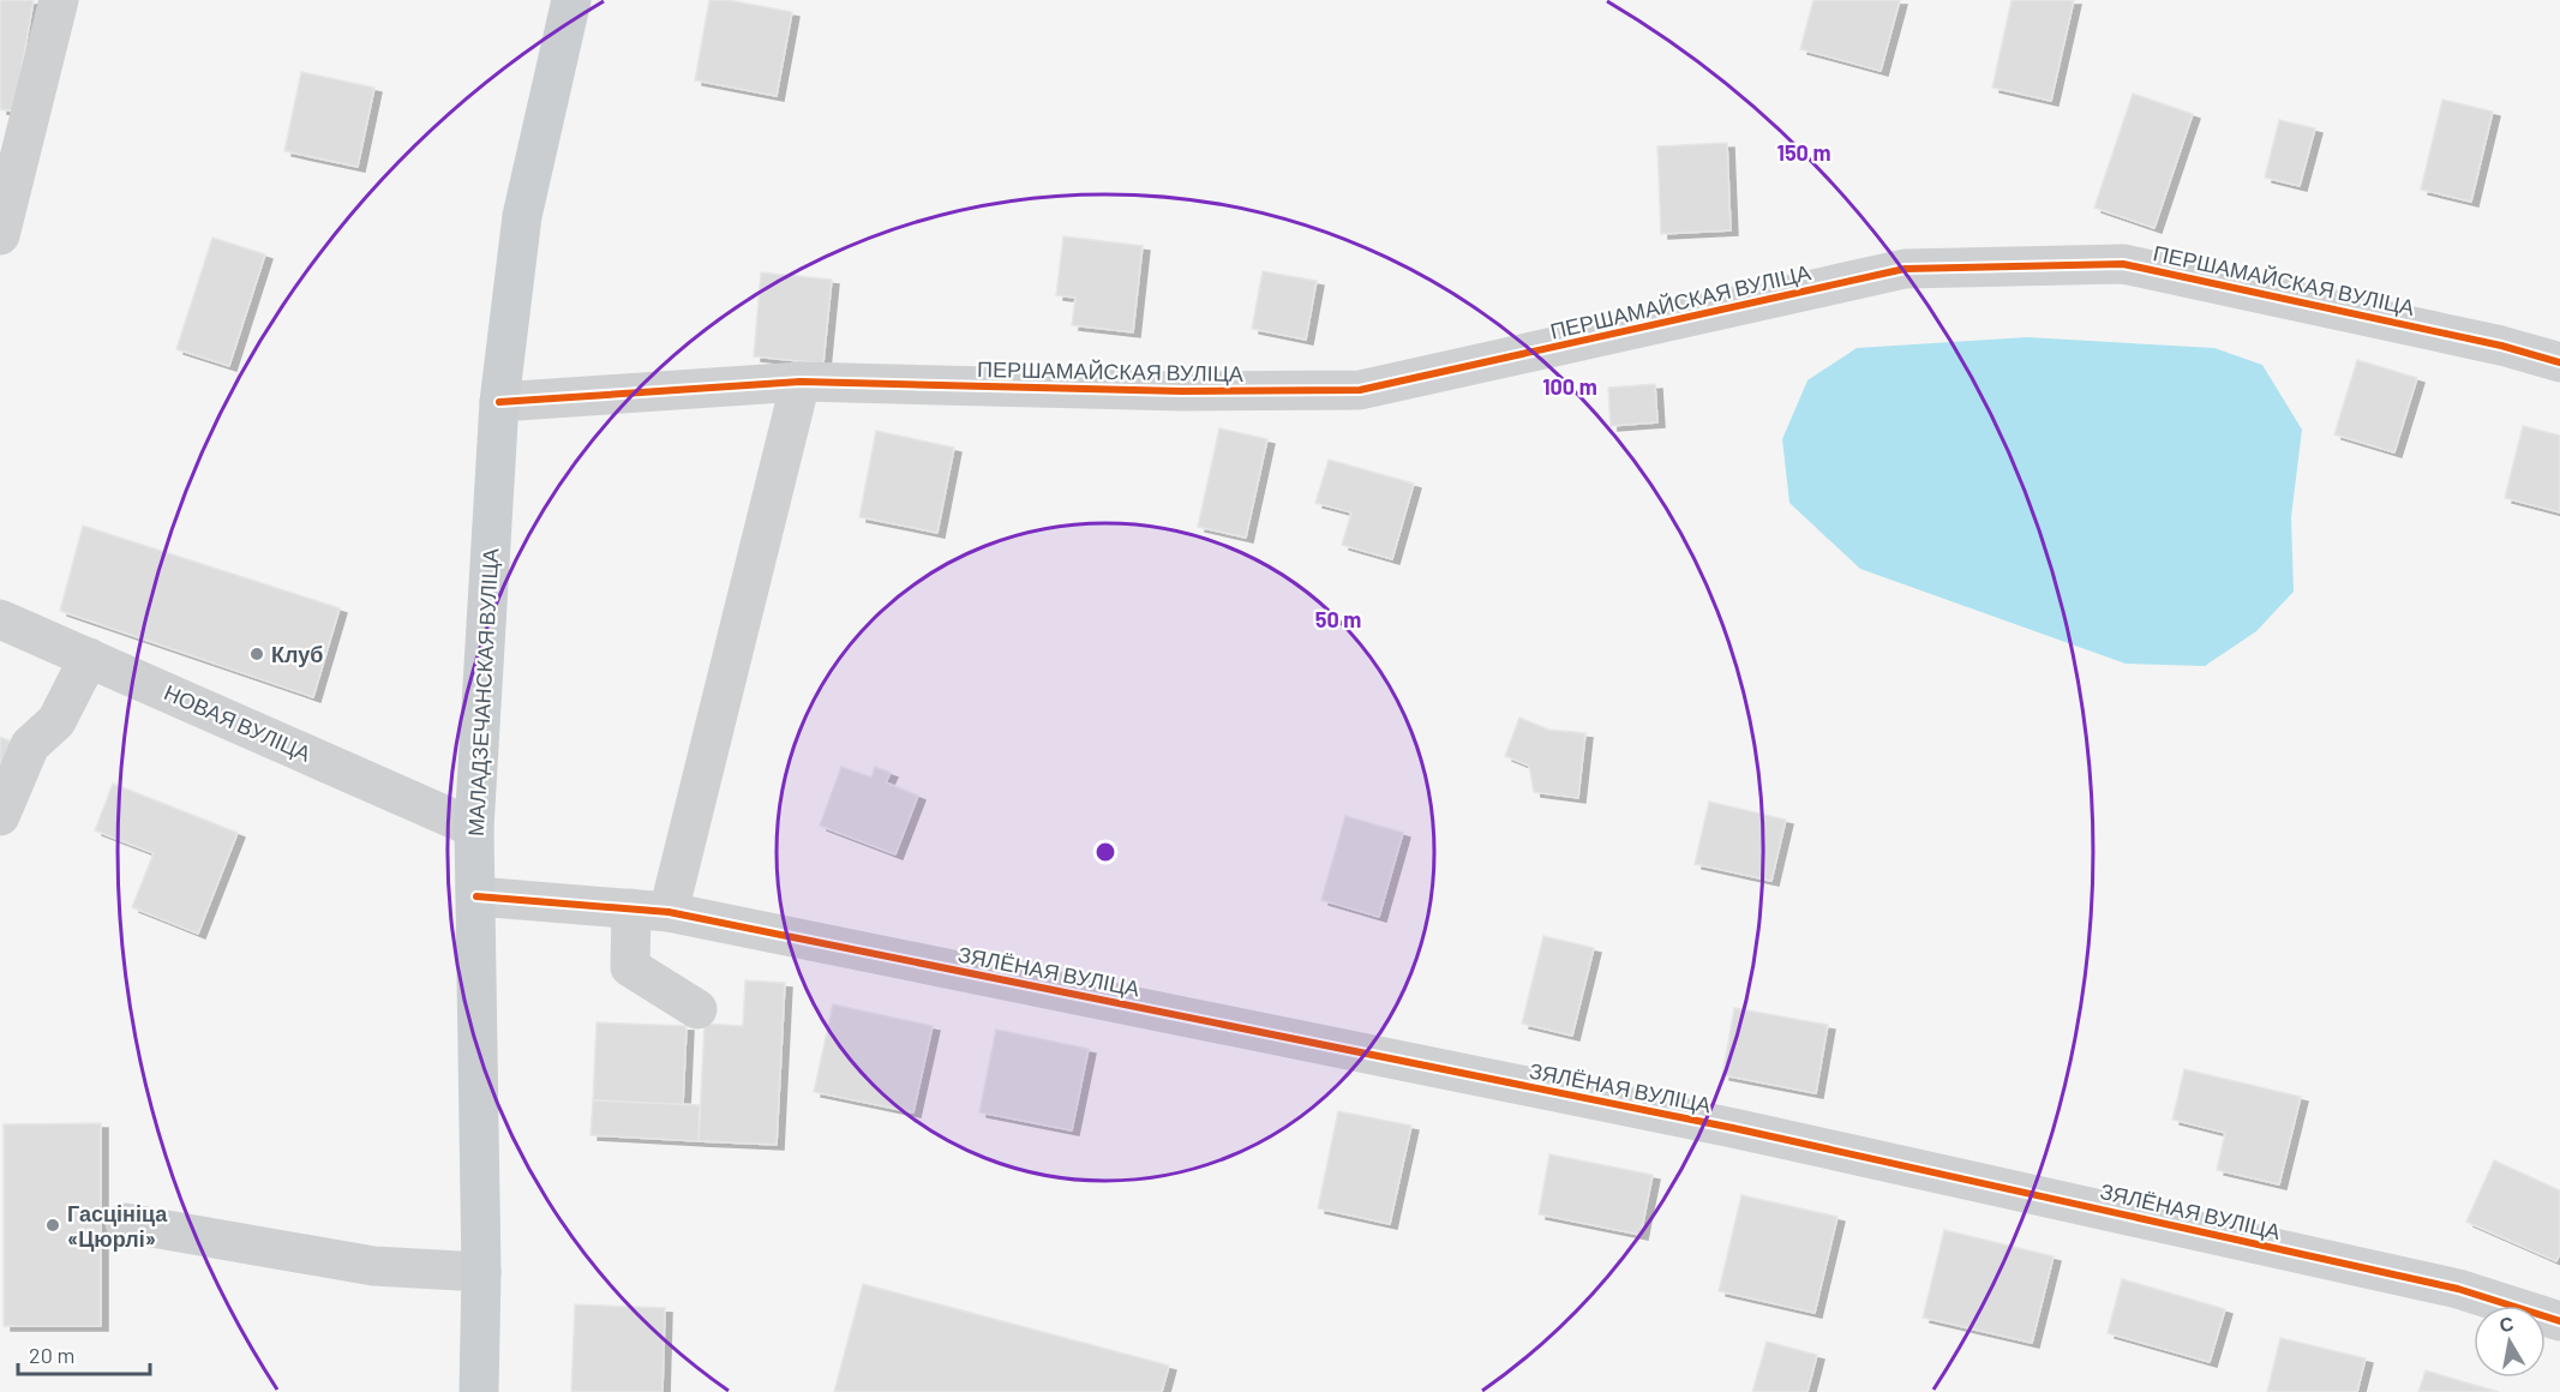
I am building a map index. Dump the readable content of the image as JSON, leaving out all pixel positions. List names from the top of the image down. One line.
{"streets":{"main road":["МАЛАДЗЕЧАНСКАЯ ВУЛІЦА"],"street":["ПЕРШАМАЙСКАЯ ВУЛІЦА","НОВАЯ ВУЛІЦА","ЗЯЛЁНАЯ ВУЛІЦА"]},"crossings":[["ПЕРШАМАЙСКАЯ ВУЛІЦА","МАЛАДЗЕЧАНСКАЯ ВУЛІЦА"],["МАЛАДЗЕЧАНСКАЯ ВУЛІЦА","НОВАЯ ВУЛІЦА"],["МАЛАДЗЕЧАНСКАЯ ВУЛІЦА","ЗЯЛЁНАЯ ВУЛІЦА"]],"places":["Клуб","Гасцініца «Цюрлі»"],"scale_bar":"20 m","north":"top","rings":["150 m","100 m","50 m"]}
